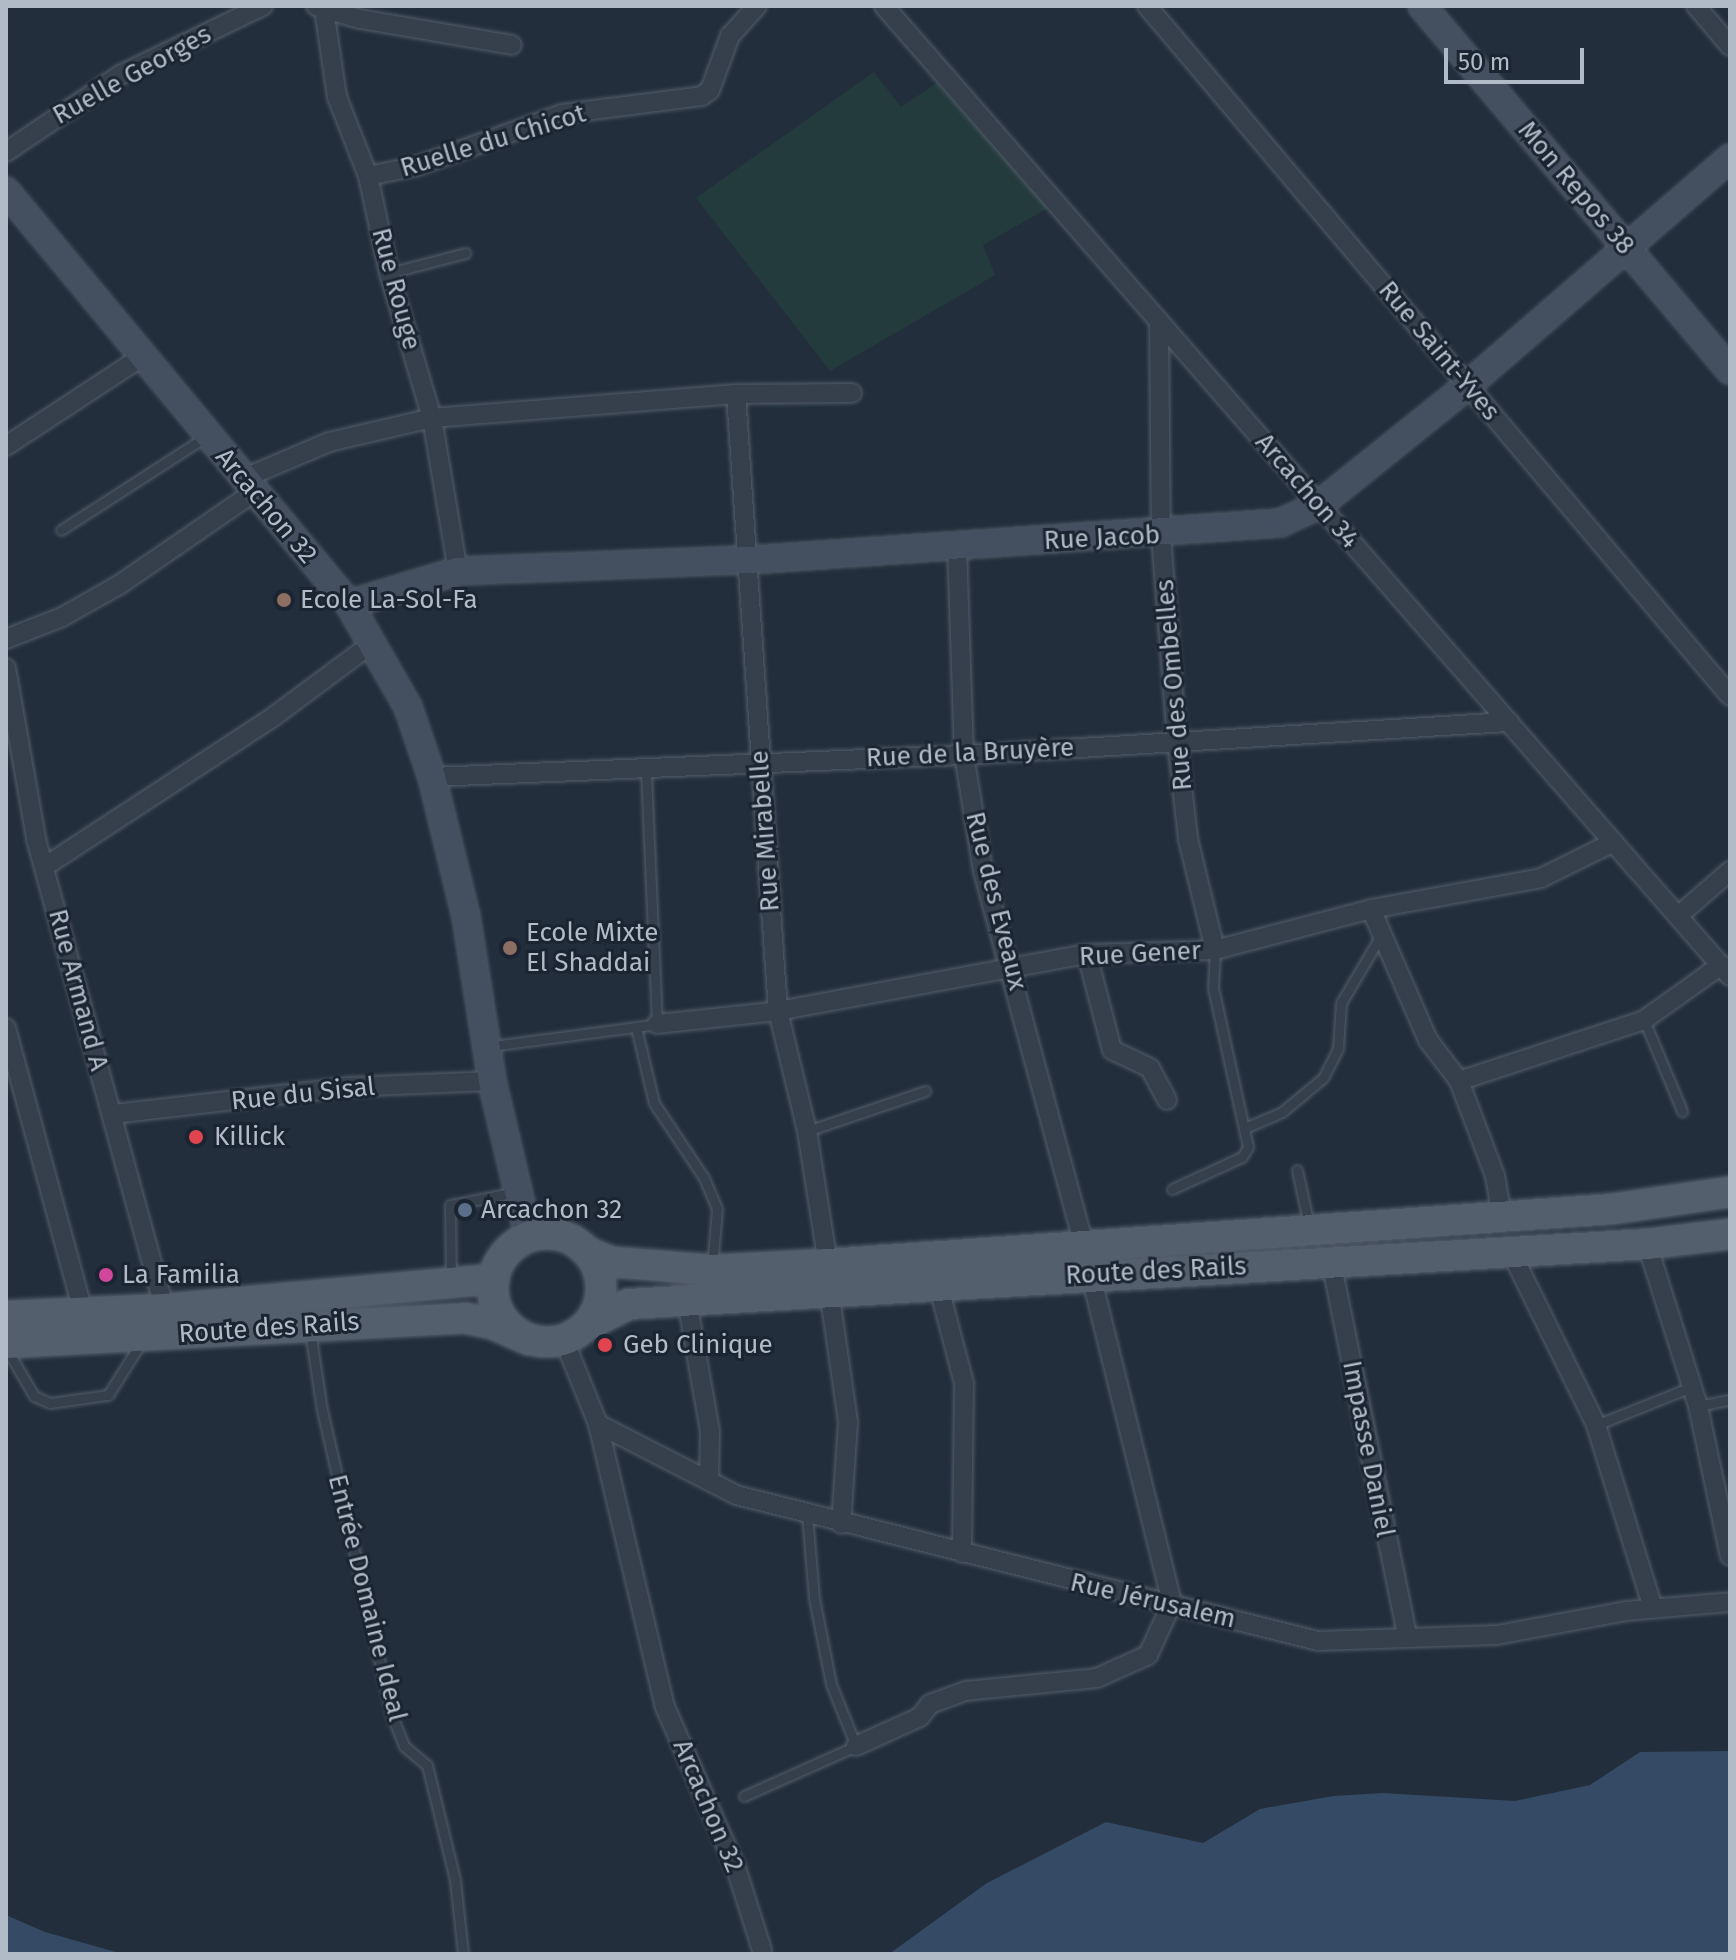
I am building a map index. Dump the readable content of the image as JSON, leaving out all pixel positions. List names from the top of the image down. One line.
{"streets":{"main road":["Route des Rails"],"street":["Ruelle Georges","Ruelle du Chicot","Mon Repos 38","Rue Rouge","Rue Saint-Yves","Arcachon 34","Arcachon 32","Rue Jacob","Rue des Ombelles","Rue de la Bruyère","Rue Mirabelle","Rue des Eveaux","Rue Gener","Rue Armand A","Rue du Sisal","Impasse Daniel","Rue Jérusalem"],"lane":["Entrée Domaine Ideal"]},"crossings":[["Ruelle du Chicot","Rue Rouge"],["Mon Repos 38","Rue Jacob"],["Rue Rouge","Rue Jacob"],["Rue Saint-Yves","Rue Jacob"],["Arcachon 34","Rue Jacob"],["Arcachon 34","Rue des Ombelles"],["Arcachon 34","Rue de la Bruyère"],["Arcachon 34","Rue Gener"],["Arcachon 32","Rue Jacob"],["Arcachon 32","Rue de la Bruyère"],["Arcachon 32","Rue Gener"],["Arcachon 32","Rue du Sisal"],["Arcachon 32","Route des Rails"],["Arcachon 32","Rue Jérusalem"],["Rue Jacob","Rue des Ombelles"],["Rue Jacob","Rue Mirabelle"],["Rue Jacob","Rue des Eveaux"],["Rue des Ombelles","Rue de la Bruyère"],["Rue des Ombelles","Rue Gener"],["Rue de la Bruyère","Rue Mirabelle"],["Rue de la Bruyère","Rue des Eveaux"],["Rue Mirabelle","Rue Gener"],["Rue Mirabelle","Route des Rails"],["Rue Mirabelle","Rue Jérusalem"],["Rue des Eveaux","Rue Gener"],["Rue des Eveaux","Route des Rails"],["Rue des Eveaux","Rue Jérusalem"],["Rue Armand A","Rue du Sisal"],["Rue Armand A","Route des Rails"],["Route des Rails","Impasse Daniel"],["Route des Rails","Entrée Domaine Ideal"],["Impasse Daniel","Rue Jérusalem"]],"places":["Ecole La-Sol-Fa","Ecole Mixte El Shaddai","Killick","Arcachon 32","La Familia","Geb Clinique"],"scale_bar":"50 m"}
